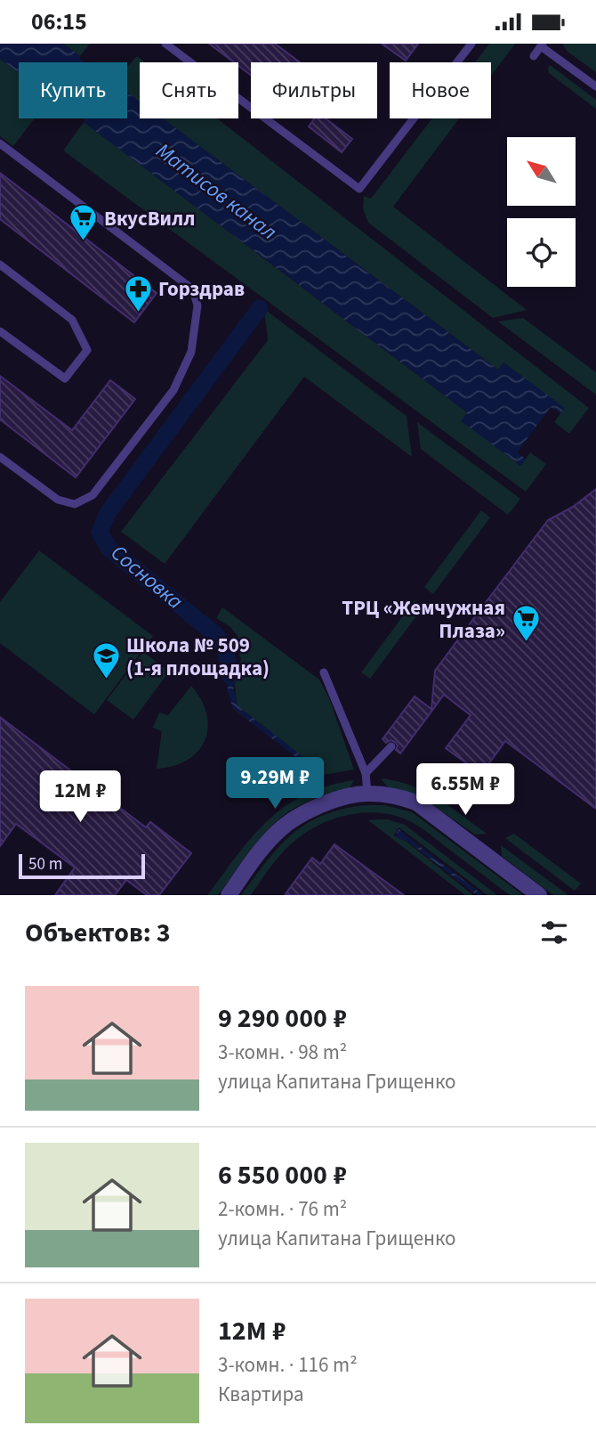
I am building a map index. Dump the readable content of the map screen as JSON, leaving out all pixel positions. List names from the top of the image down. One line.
{"water":["Матисов канал","Сосновка"],"places":{"supermarket":["ВкусВилл","ТРЦ «Жемчужная Плаза»"],"pharmacy":["Горздрав"],"school or university":["Школа № 509 (1-я площадка)"]},"scale_bar":"50 m","north":"top left","page":{"status":"06:15","chip":["Купить","Снять","Фильтры","Новое"],"price":["9.29M ₽","6.55M ₽","12M ₽"],"scale":"50 m","heading":"Объектов: 3","list":[{"name":"9 290 000 ₽","note":"3-комн. · 98 m² · улица Капитана Грищенко"},{"name":"6 550 000 ₽","note":"2-комн. · 76 m² · улица Капитана Грищенко"},{"name":"12M ₽","note":"3-комн. · 116 m² · Квартира"}]}}
